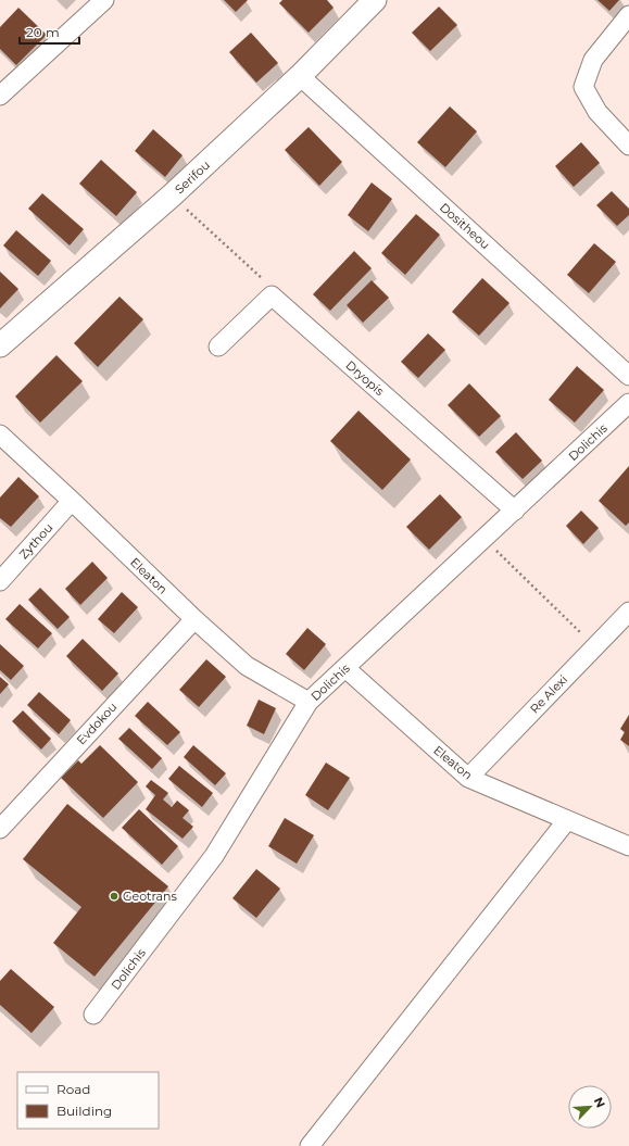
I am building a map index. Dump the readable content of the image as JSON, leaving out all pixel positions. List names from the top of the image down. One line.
{"streets":{"street":["Serifou","Dositheou","Dryopis","Dolichis","Zythou","Eleaton","Re Alexi","Evdokou"]},"crossings":[["Serifou","Dositheou"],["Dryopis","Dolichis"],["Dolichis","Eleaton"],["Zythou","Eleaton"],["Eleaton","Re Alexi"],["Eleaton","Evdokou"]],"places":["Geotrans"],"legend":["Road","Building"],"scale_bar":"20 m","north":"top right"}
